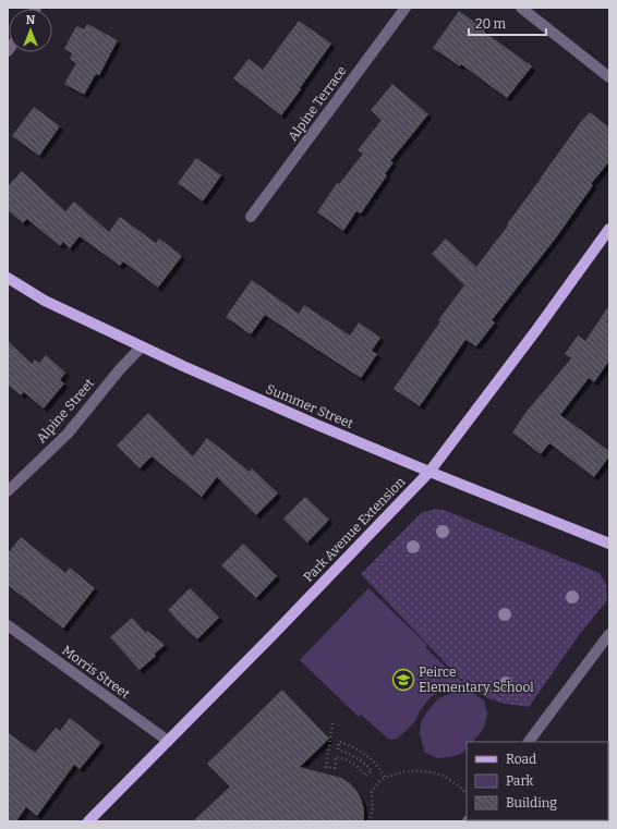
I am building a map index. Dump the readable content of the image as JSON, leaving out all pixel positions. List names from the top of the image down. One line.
{"streets":{"main road":["Summer Street","Park Avenue Extension"],"street":["Alpine Terrace","Alpine Street","Morris Street"]},"crossings":[["Summer Street","Alpine Street"],["Summer Street","Park Avenue Extension"],["Park Avenue Extension","Morris Street"]],"places":{"school or university":["Peirce Elementary School"]},"legend":["Road","Park","Building"],"scale_bar":"20 m","north":"top"}
